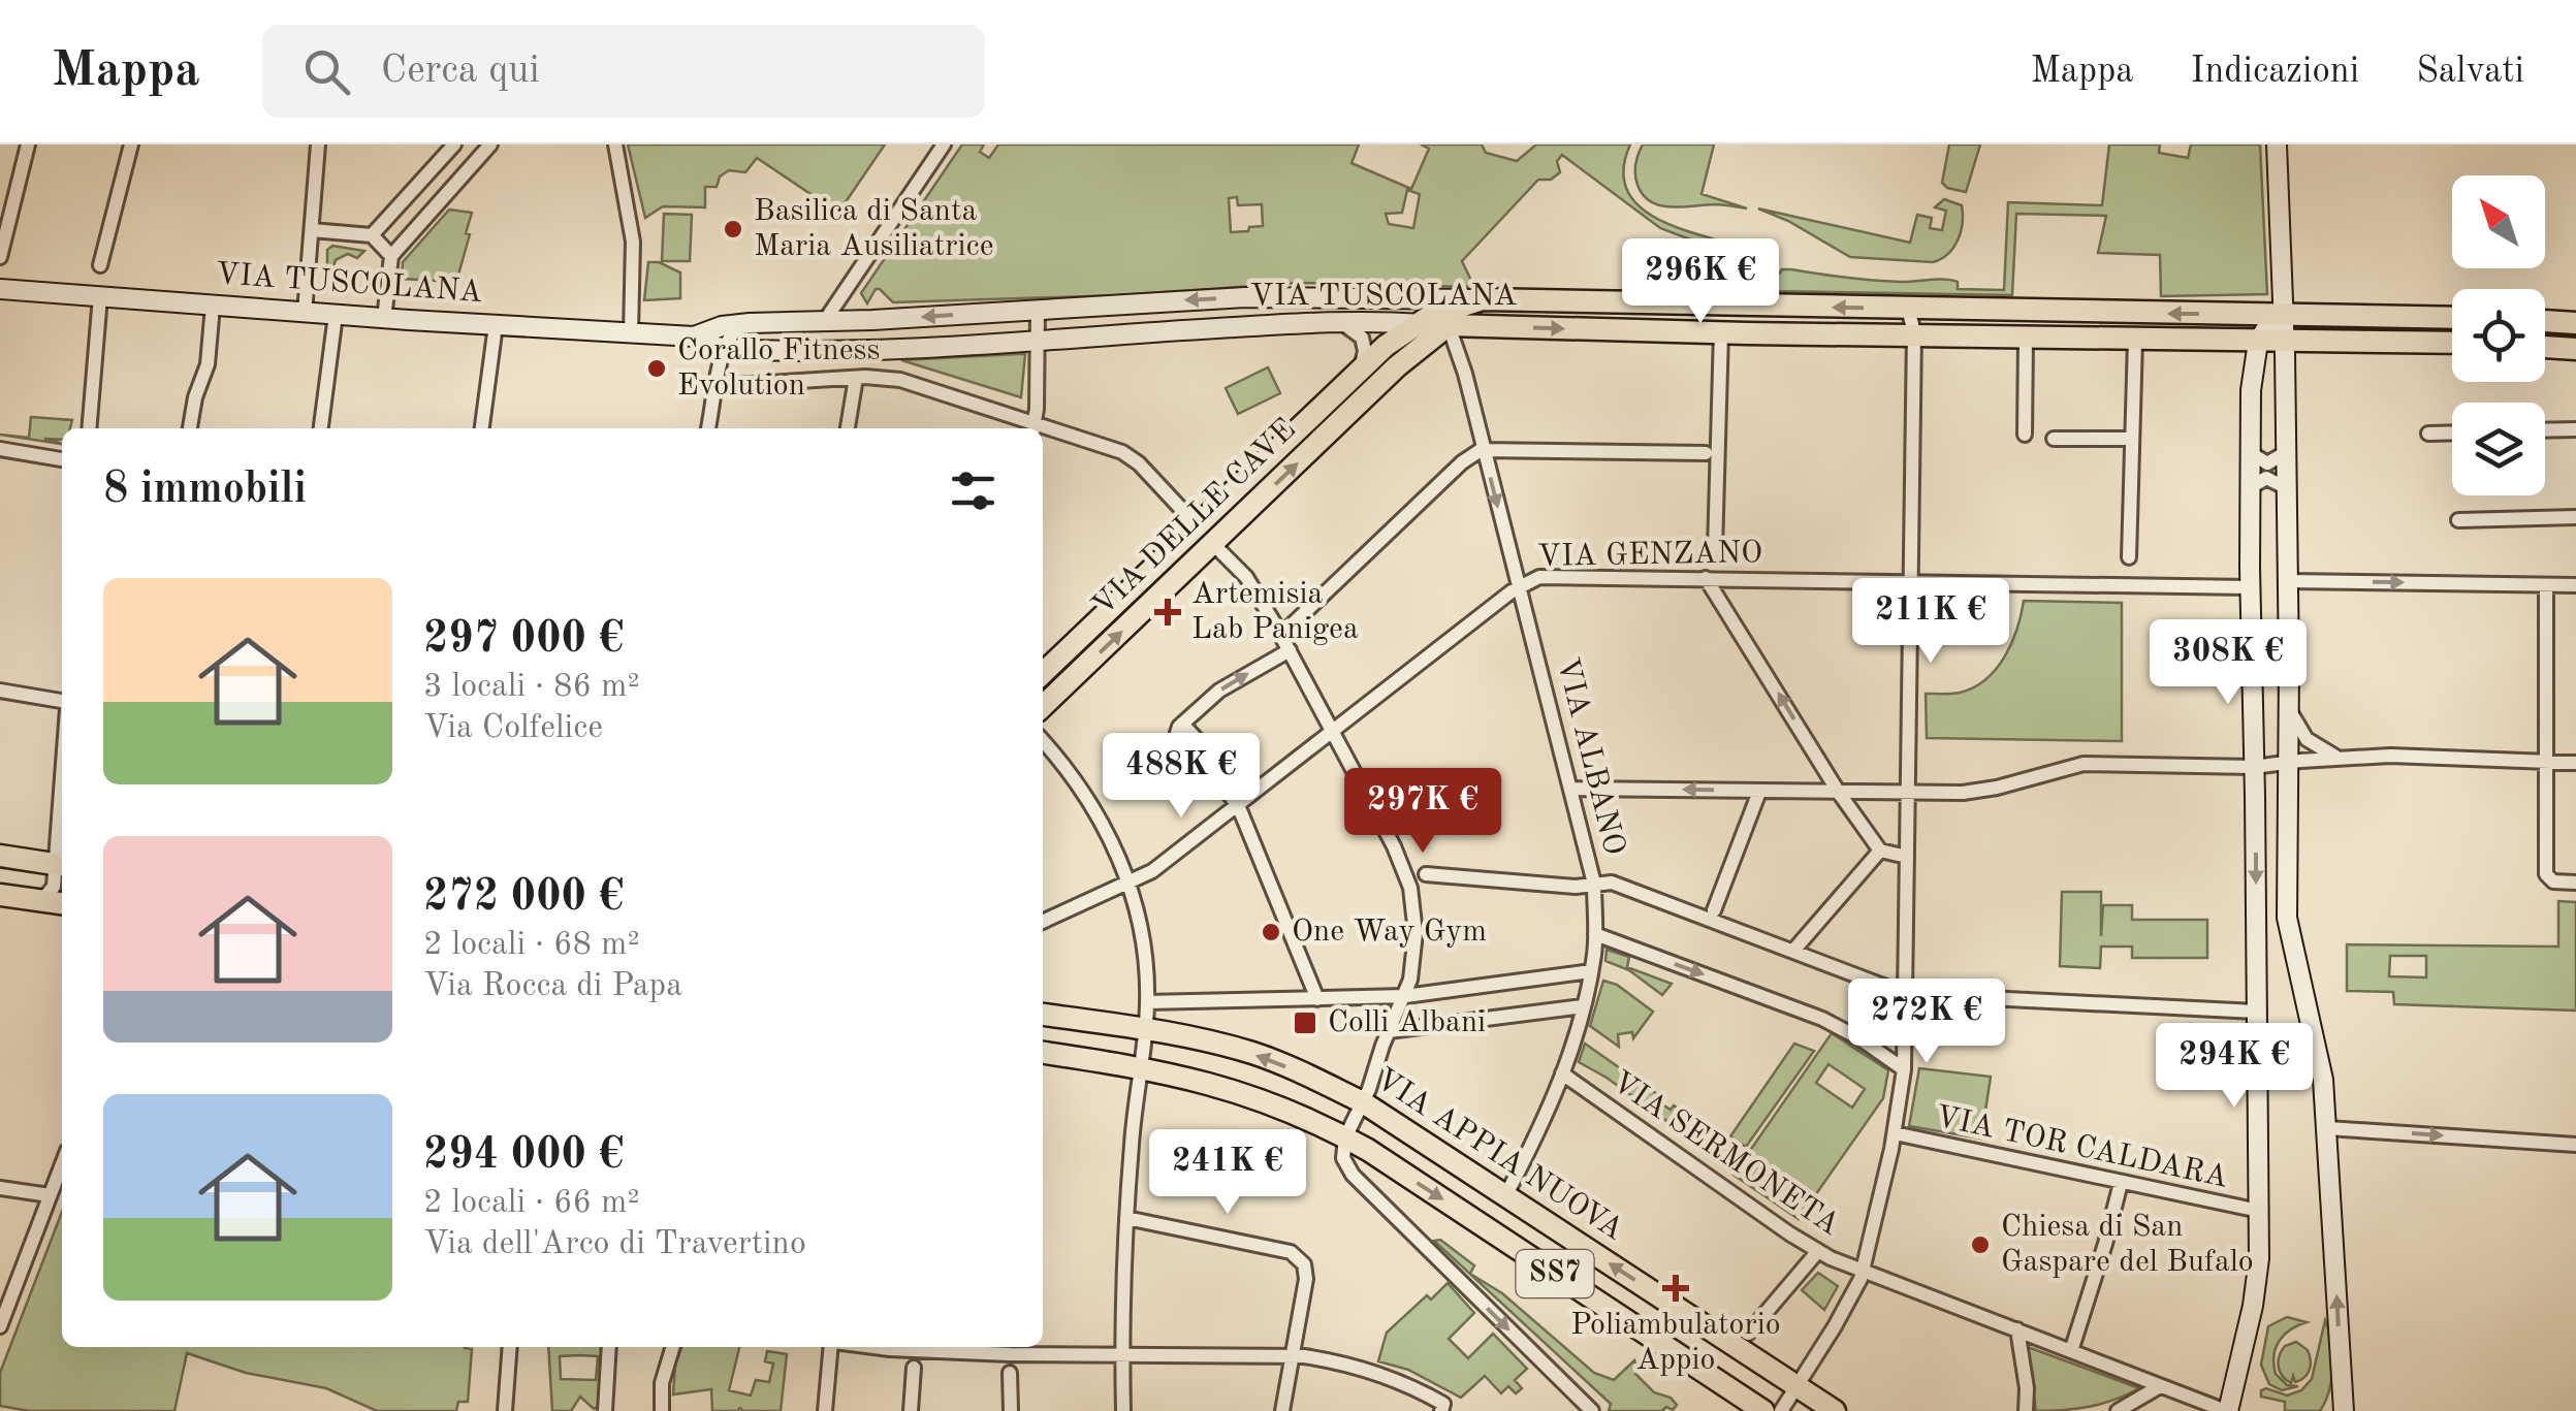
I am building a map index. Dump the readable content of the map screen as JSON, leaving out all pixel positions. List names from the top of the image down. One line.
{"streets":{"main road":["VIA TUSCOLANA","VIA DELLE CAVE","VIA APPIA NUOVA","SS7"],"street":["VIA GENZANO","VIA ALBANO","VIA TOR CALDARA","VIA SERMONETA"]},"crossings":[["VIA TUSCOLANA","VIA DELLE CAVE"],["VIA TUSCOLANA","VIA ALBANO"],["VIA DELLE CAVE","VIA ALBANO"],["VIA GENZANO","VIA ALBANO"],["VIA ALBANO","VIA SERMONETA"],["VIA ALBANO","VIA APPIA NUOVA"]],"places":{"other":["Basilica di Santa Maria Ausiliatrice","Corallo Fitness Evolution","One Way Gym","Chiesa di San Gaspare del Bufalo"],"health":["Artemisia Lab Panigea","Poliambulatorio Appio"],"transit":["Colli Albani"]},"north":"top left","page":{"header":"Mappa","search":"Cerca qui","nav":["Mappa","Indicazioni","Salvati"],"price":["296K €","211K €","308K €","488K €","297K €","272K €","294K €","241K €"],"heading":"8 immobili","list":[{"name":"297 000 €","note":"3 locali · 86 m² · Via Colfelice"},{"name":"272 000 €","note":"2 locali · 68 m² · Via Rocca di Papa"},{"name":"294 000 €","note":"2 locali · 66 m² · Via dell'Arco di Travertino"}]}}
